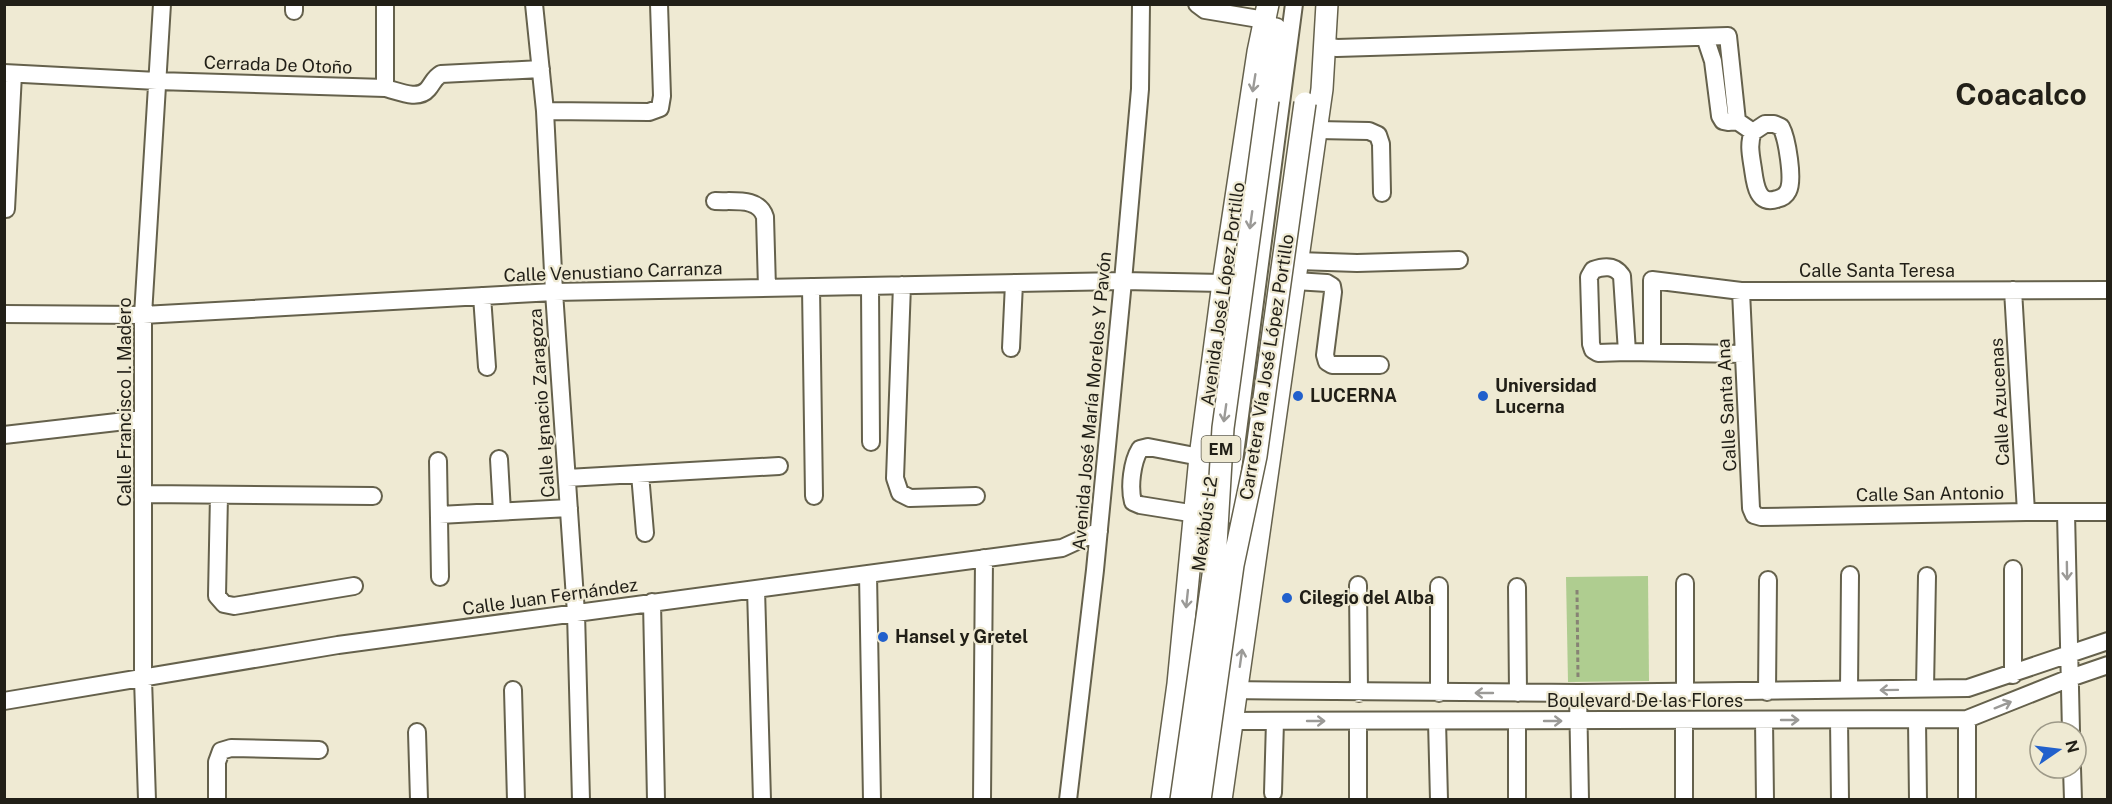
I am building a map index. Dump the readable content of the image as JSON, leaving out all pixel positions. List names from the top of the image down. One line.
{"streets":{"main road":["Avenida José López Portillo","Carretera Vía José López Portillo","EM"],"street":["Cerrada De Otoño","Calle Santa Teresa","Calle Venustiano Carranza","Avenida José María Morelos Y Pavón","Calle Francisco I. Madero","Calle Azucenas","Calle Ignacio Zaragoza","Calle Santa Ana","Calle San Antonio","Mexibús L2","Calle Juan Fernández","Boulevard De las Flores"]},"crossings":[["Cerrada De Otoño","Calle Francisco I. Madero"],["Cerrada De Otoño","Calle Ignacio Zaragoza"],["Calle Santa Teresa","Calle Azucenas"],["Calle Santa Teresa","Calle Santa Ana"],["Calle Venustiano Carranza","Avenida José López Portillo"],["Calle Venustiano Carranza","Avenida José María Morelos Y Pavón"],["Calle Venustiano Carranza","Calle Francisco I. Madero"],["Calle Venustiano Carranza","Calle Ignacio Zaragoza"],["Avenida José López Portillo","Carretera Vía José López Portillo"],["Avenida José López Portillo","Boulevard De las Flores"],["Carretera Vía José López Portillo","Mexibús L2"],["Avenida José María Morelos Y Pavón","Calle Juan Fernández"],["Calle Francisco I. Madero","Calle Juan Fernández"],["Calle Azucenas","Calle San Antonio"],["Calle Ignacio Zaragoza","Calle Juan Fernández"],["Calle Santa Ana","Calle San Antonio"],["Mexibús L2","Boulevard De las Flores"]],"districts":["Coacalco"],"places":["LUCERNA","Universidad Lucerna","Cilegio del Alba","Hansel y Gretel"],"north":"right"}
